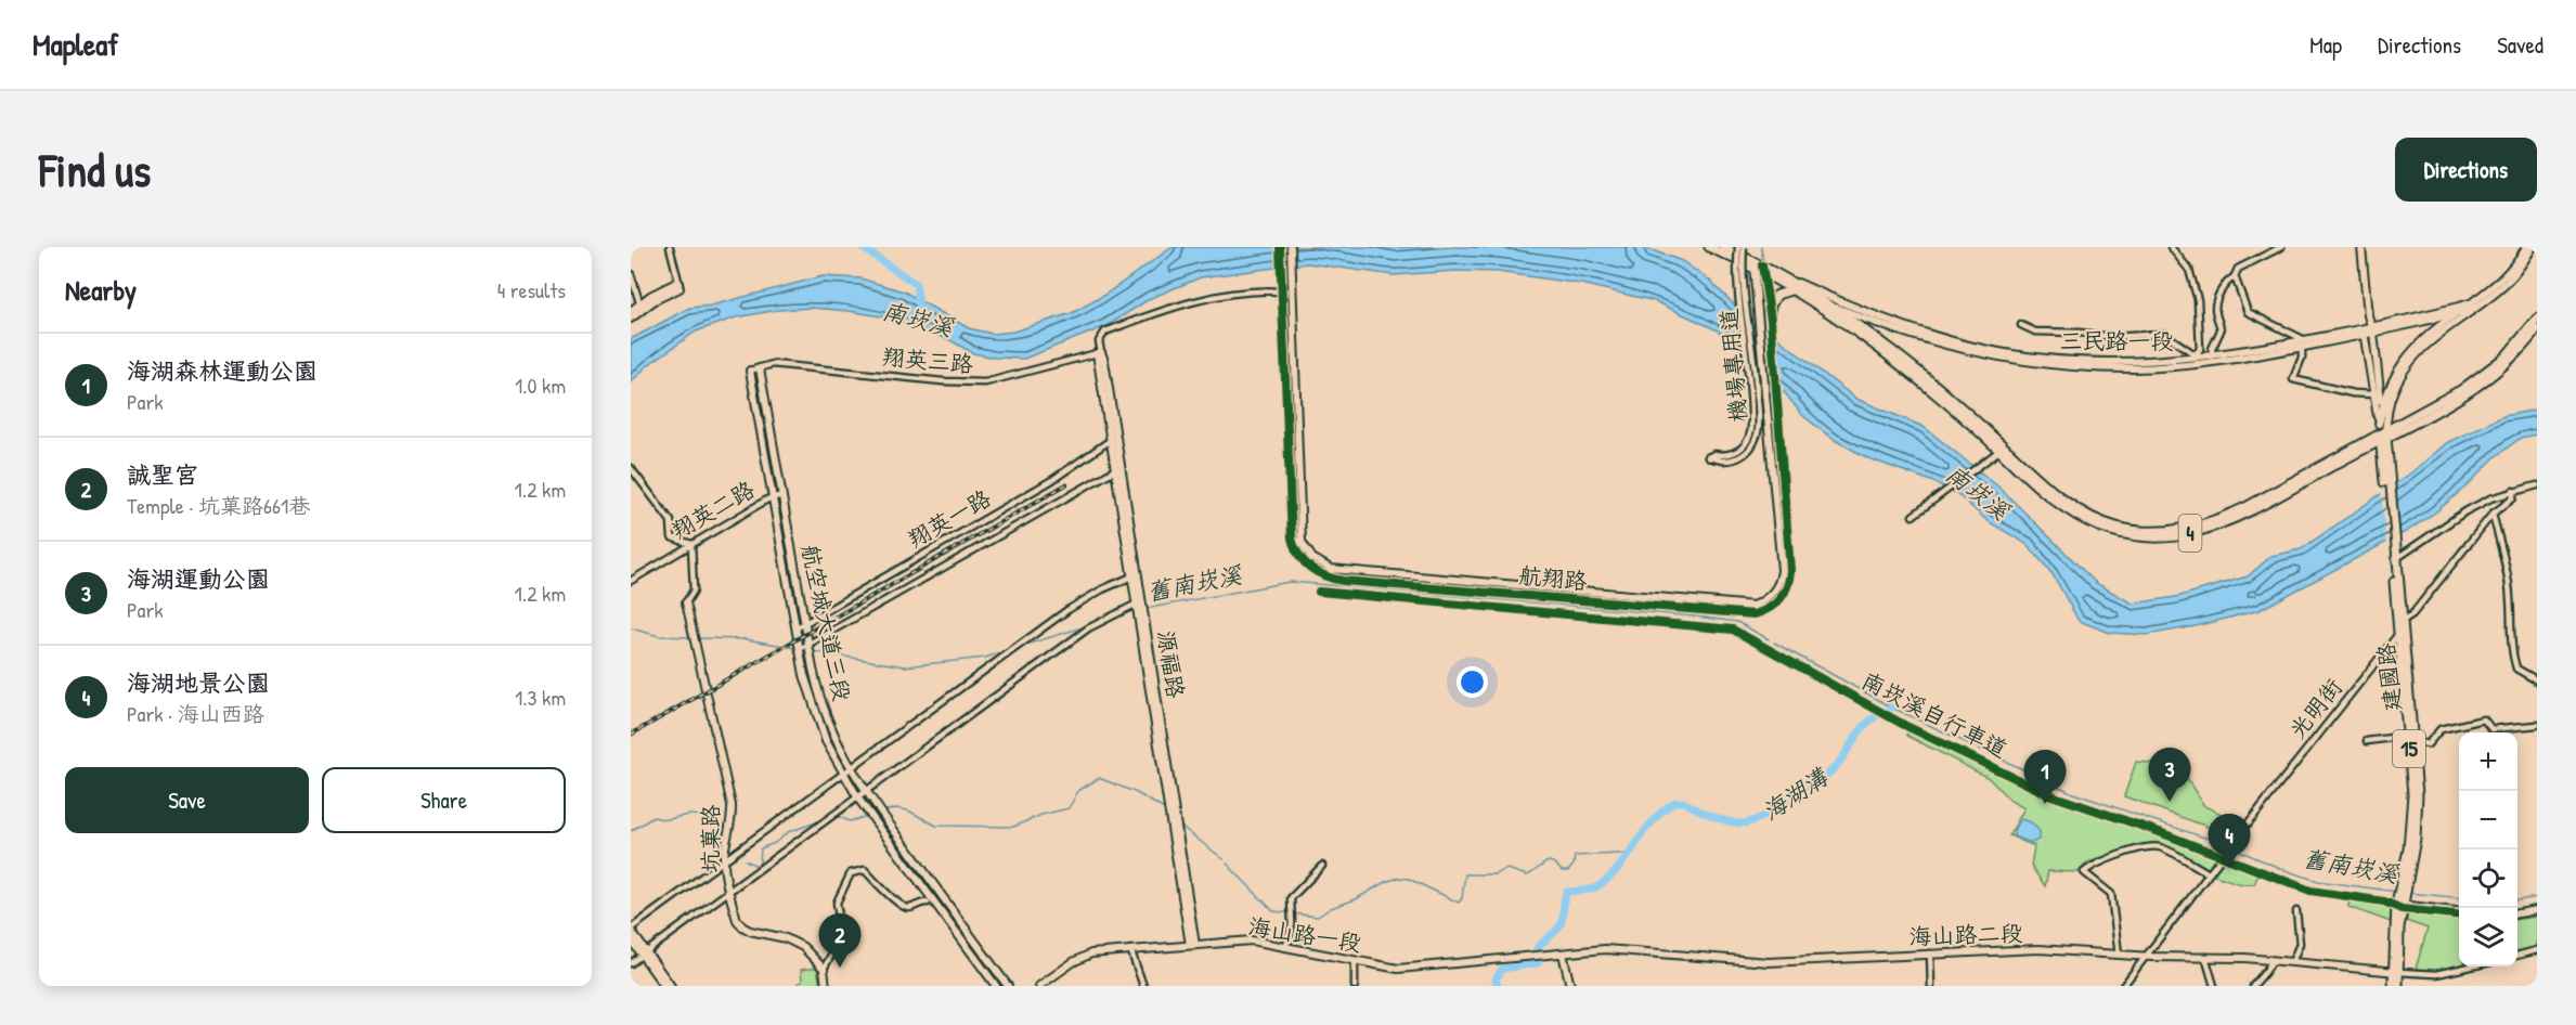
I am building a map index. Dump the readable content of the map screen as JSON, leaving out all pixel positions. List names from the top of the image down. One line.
{"streets":{"main road":["4","建國路","15"],"street":["三民路一段","翔英三路","機場專用道","翔英二路","翔英一路","航翔路","航空城大道三段","源福路","光明街","坑菓路","海山路一段","海山路二段"],"cycle path":["南崁溪自行車道"]},"crossings":[["三民路一段","4"],["三民路一段","航翔路"],["翔英三路","航空城大道三段"],["翔英三路","源福路"],["翔英二路","航空城大道三段"],["翔英一路","航空城大道三段"],["翔英一路","源福路"],["4","航翔路"],["4","15"],["源福路","海山路一段"],["建國路","光明街"],["建國路","15"],["光明街","海山路二段"],["15","海山路二段"],["海山路一段","海山路二段"]],"water":["南崁溪","舊南崁溪","海湖溝"],"page":{"header":"Mapleaf","nav":["Map","Directions","Saved"],"buttons":["Directions",["Save","Share"]],"title":"Find us","heading":["Nearby","4 results"],"list":[{"mark":"1","name":"海湖森林運動公園","note":"Park","value":"1.0 km"},{"mark":"2","name":"誠聖宮","note":"Temple · 坑菓路661巷","value":"1.2 km"},{"mark":"3","name":"海湖運動公園","note":"Park","value":"1.2 km"},{"mark":"4","name":"海湖地景公園","note":"Park · 海山西路","value":"1.3 km"}],"map_buttons":["+","−"],"pins":["3","1","4","2"]}}
